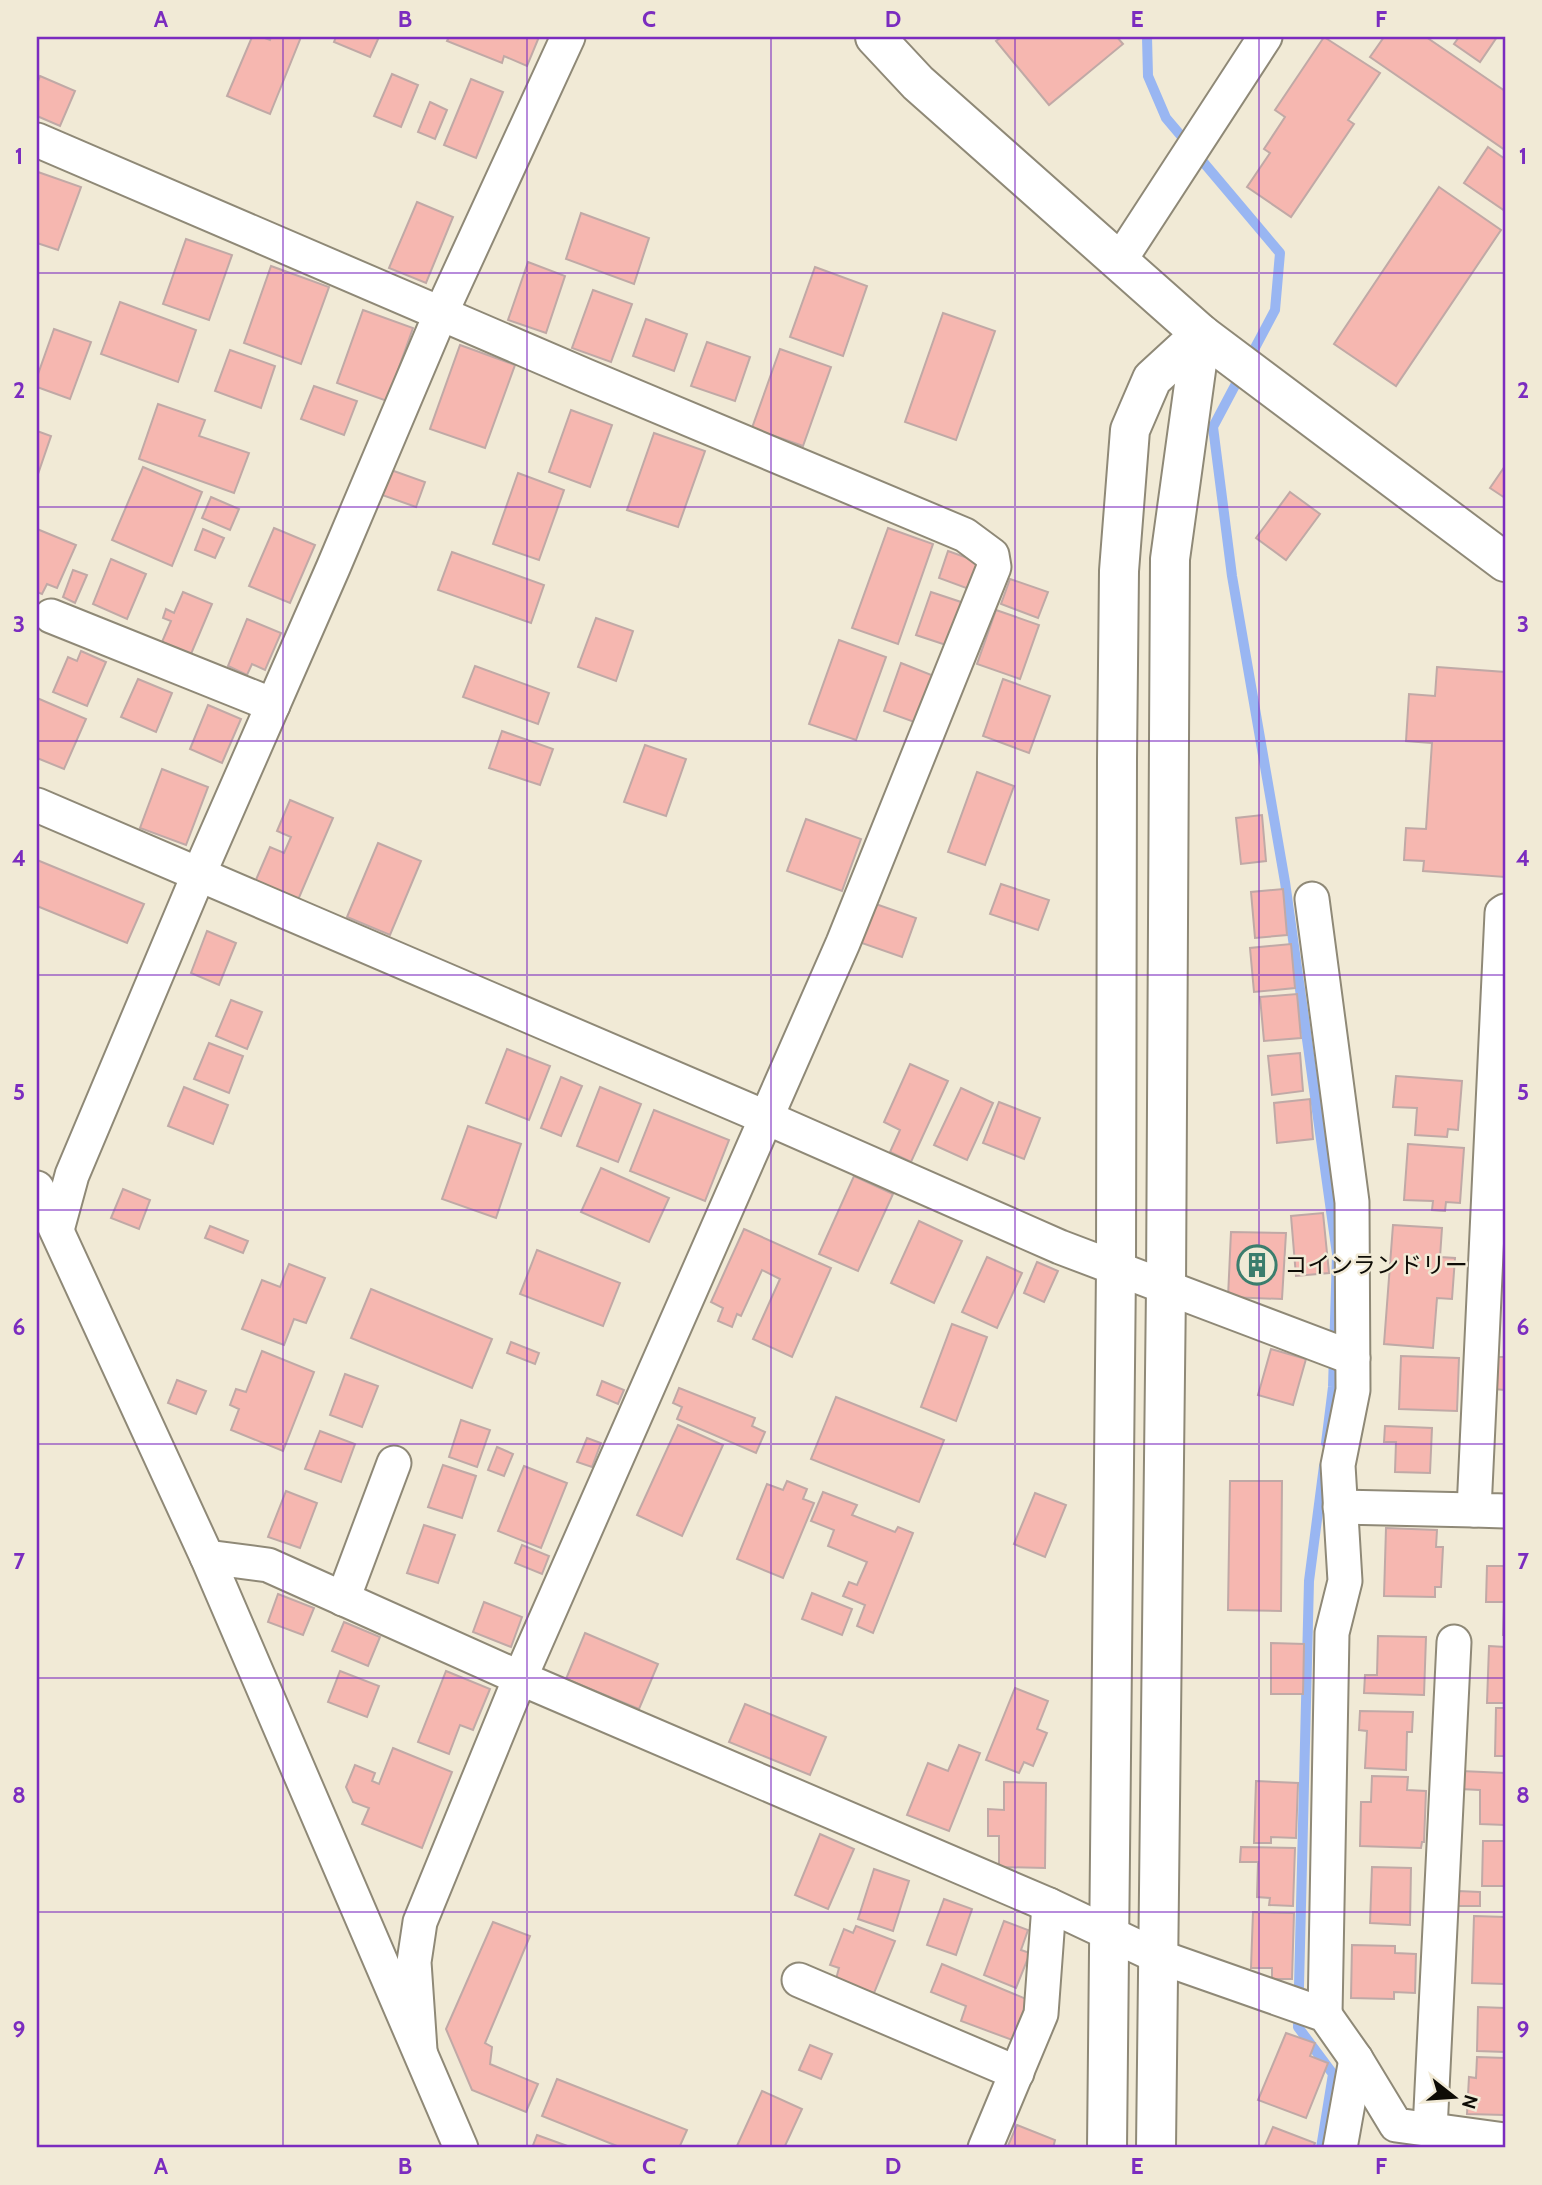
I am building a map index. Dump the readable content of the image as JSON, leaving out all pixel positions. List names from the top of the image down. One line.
{"places":{"building":["コインランドリー"]},"north":"right","grid":{"columns":["A","B","C","D","E","F"],"rows":["1","2","3","4","5","6","7","8","9"]}}
